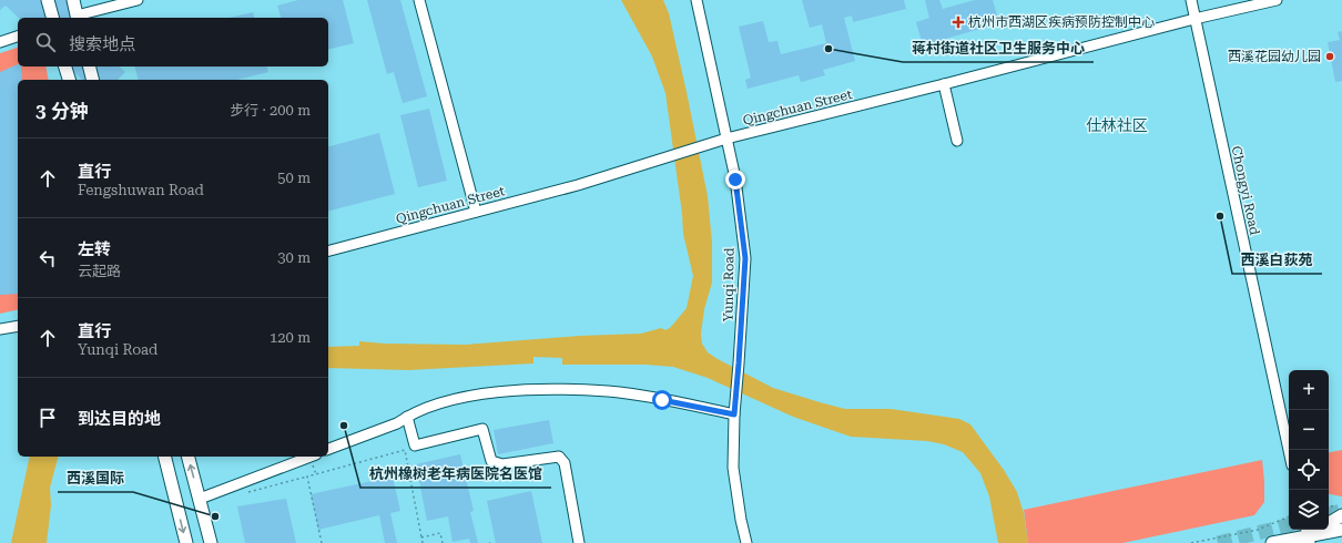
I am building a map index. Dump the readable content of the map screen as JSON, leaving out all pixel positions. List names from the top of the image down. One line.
{"streets":{"street":["Qingchuan Street","Chongyi Road","Yunqi Road"]},"crossings":[["Qingchuan Street","Chongyi Road"],["Qingchuan Street","Yunqi Road"]],"districts":["仕林社区"],"places":{"health":["杭州市西湖区疾病预防控制中心"],"other":["蒋村街道社区卫生服务中心","西溪花园幼儿园","西溪白荻苑","杭州橡树老年病医院名医馆","西溪国际"]},"page":{"search":"搜索地点","heading":["3 分钟","步行 · 200 m"],"list":[["直行","Fengshuwan Road","50 m"],["左转","云起路","30 m"],["直行","Yunqi Road","120 m"],"到达目的地"],"map_buttons":["+","−"]}}
